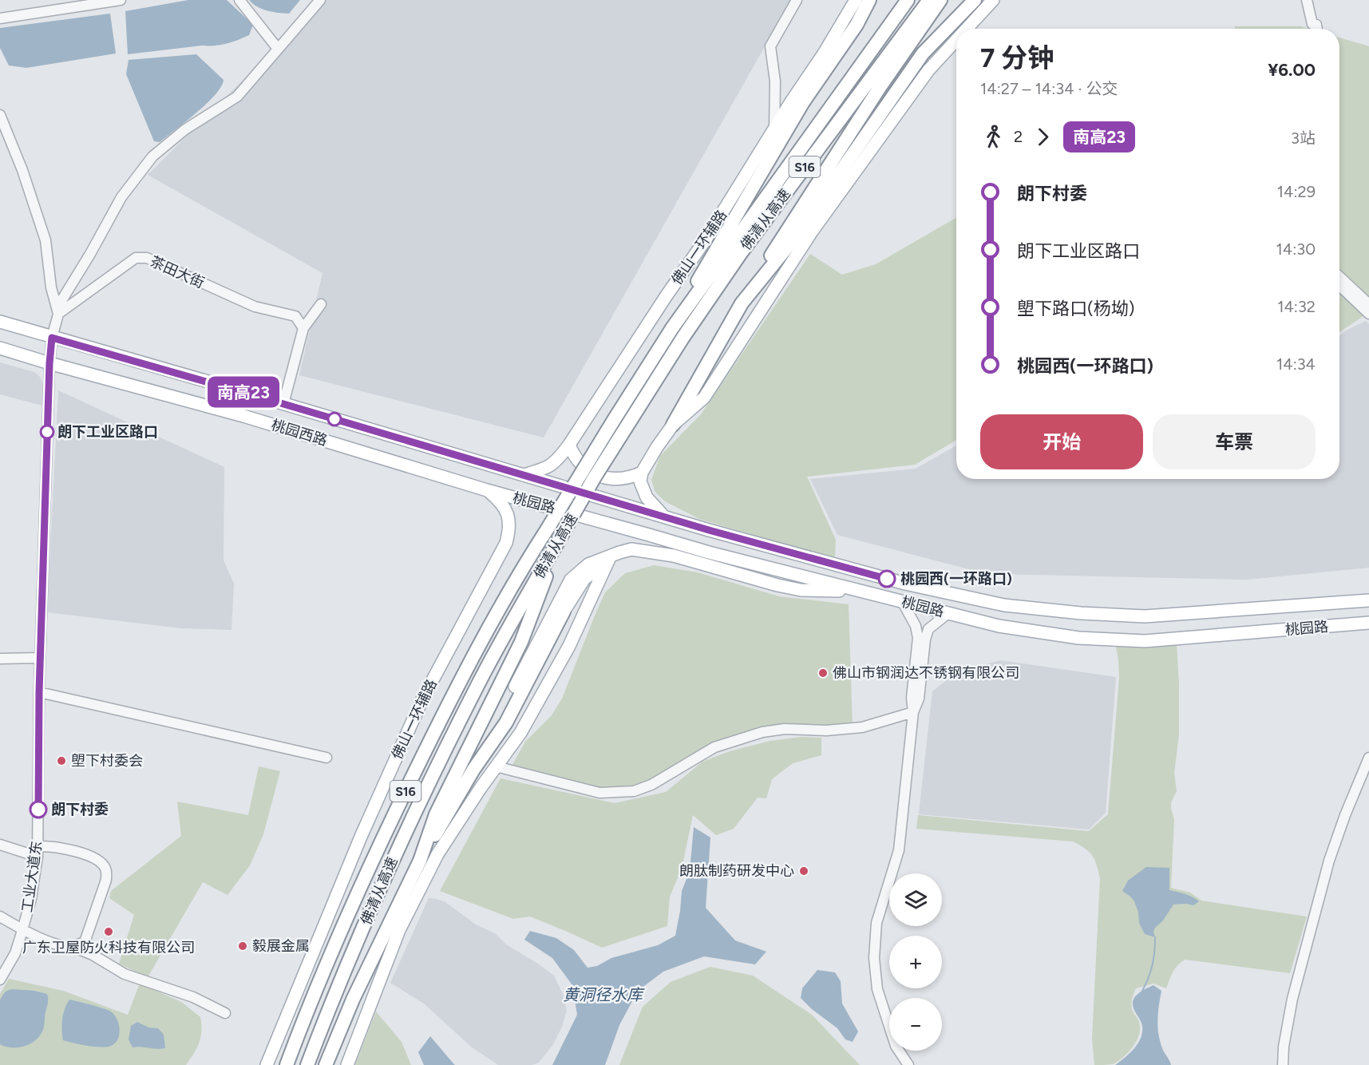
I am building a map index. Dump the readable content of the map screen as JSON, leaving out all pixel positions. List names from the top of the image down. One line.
{"streets":{"highway":["S16","佛清从高速"],"main road":["佛山一环辅路","桃园西路","桃园路"],"street":["茶田大街","工业大道东"]},"crossings":[["佛山一环辅路","桃园西路"],["佛山一环辅路","桃园路"],["茶田大街","工业大道东"],["桃园西路","桃园路"],["桃园西路","工业大道东"]],"water":["黄洞径水库"],"places":["朗下工业区路口","桃园西(一环路口)","佛山市钢润达不锈钢有限公司","塱下村委会","朗下村委","朗肽制药研发中心","广东卫屋防火科技有限公司","毅展金属"],"lines":["bus line 南高23"],"page":{"on_map":"南高23","heading":["7 分钟","14:27 – 14:34 · 公交","¥6.00"],"legs":["2","南高23","3站"],"list":[{"name":"朗下村委","value":"14:29"},{"name":"朗下工业区路口","value":"14:30"},{"name":"塱下路口(杨坳)","value":"14:32"},{"name":"桃园西(一环路口)","value":"14:34"}],"buttons":["开始","车票"],"map_buttons":["+","−"]}}
